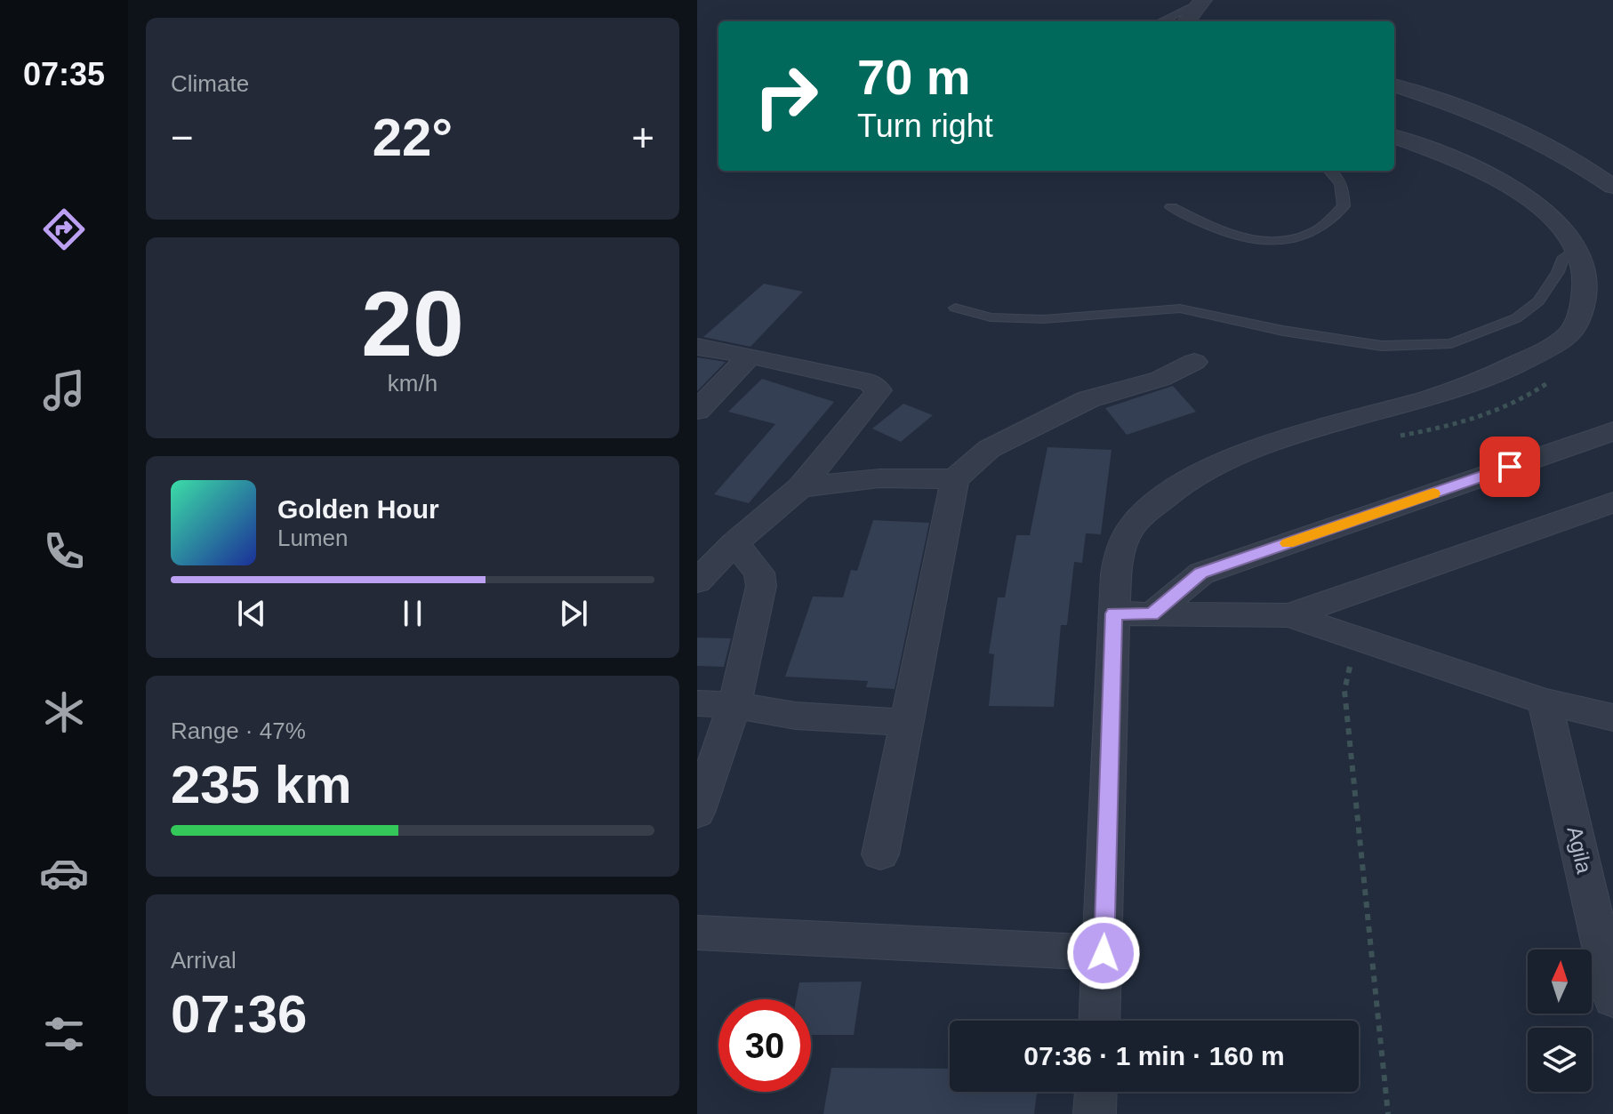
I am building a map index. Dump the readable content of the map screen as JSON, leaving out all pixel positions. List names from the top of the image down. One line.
{"streets":{"street":["Agila"]},"north":"top","page":{"tabs":"07:35","tile":["Climate",["20","km/h"],["Range · 47%","235 km"],["Arrival","07:36"]],"turn":["70 m","Turn right"],"heat":["−","22°","+"],"song":["Golden Hour","Lumen"],"limit":"30","trip":"07:36 · 1 min · 160 m"}}
